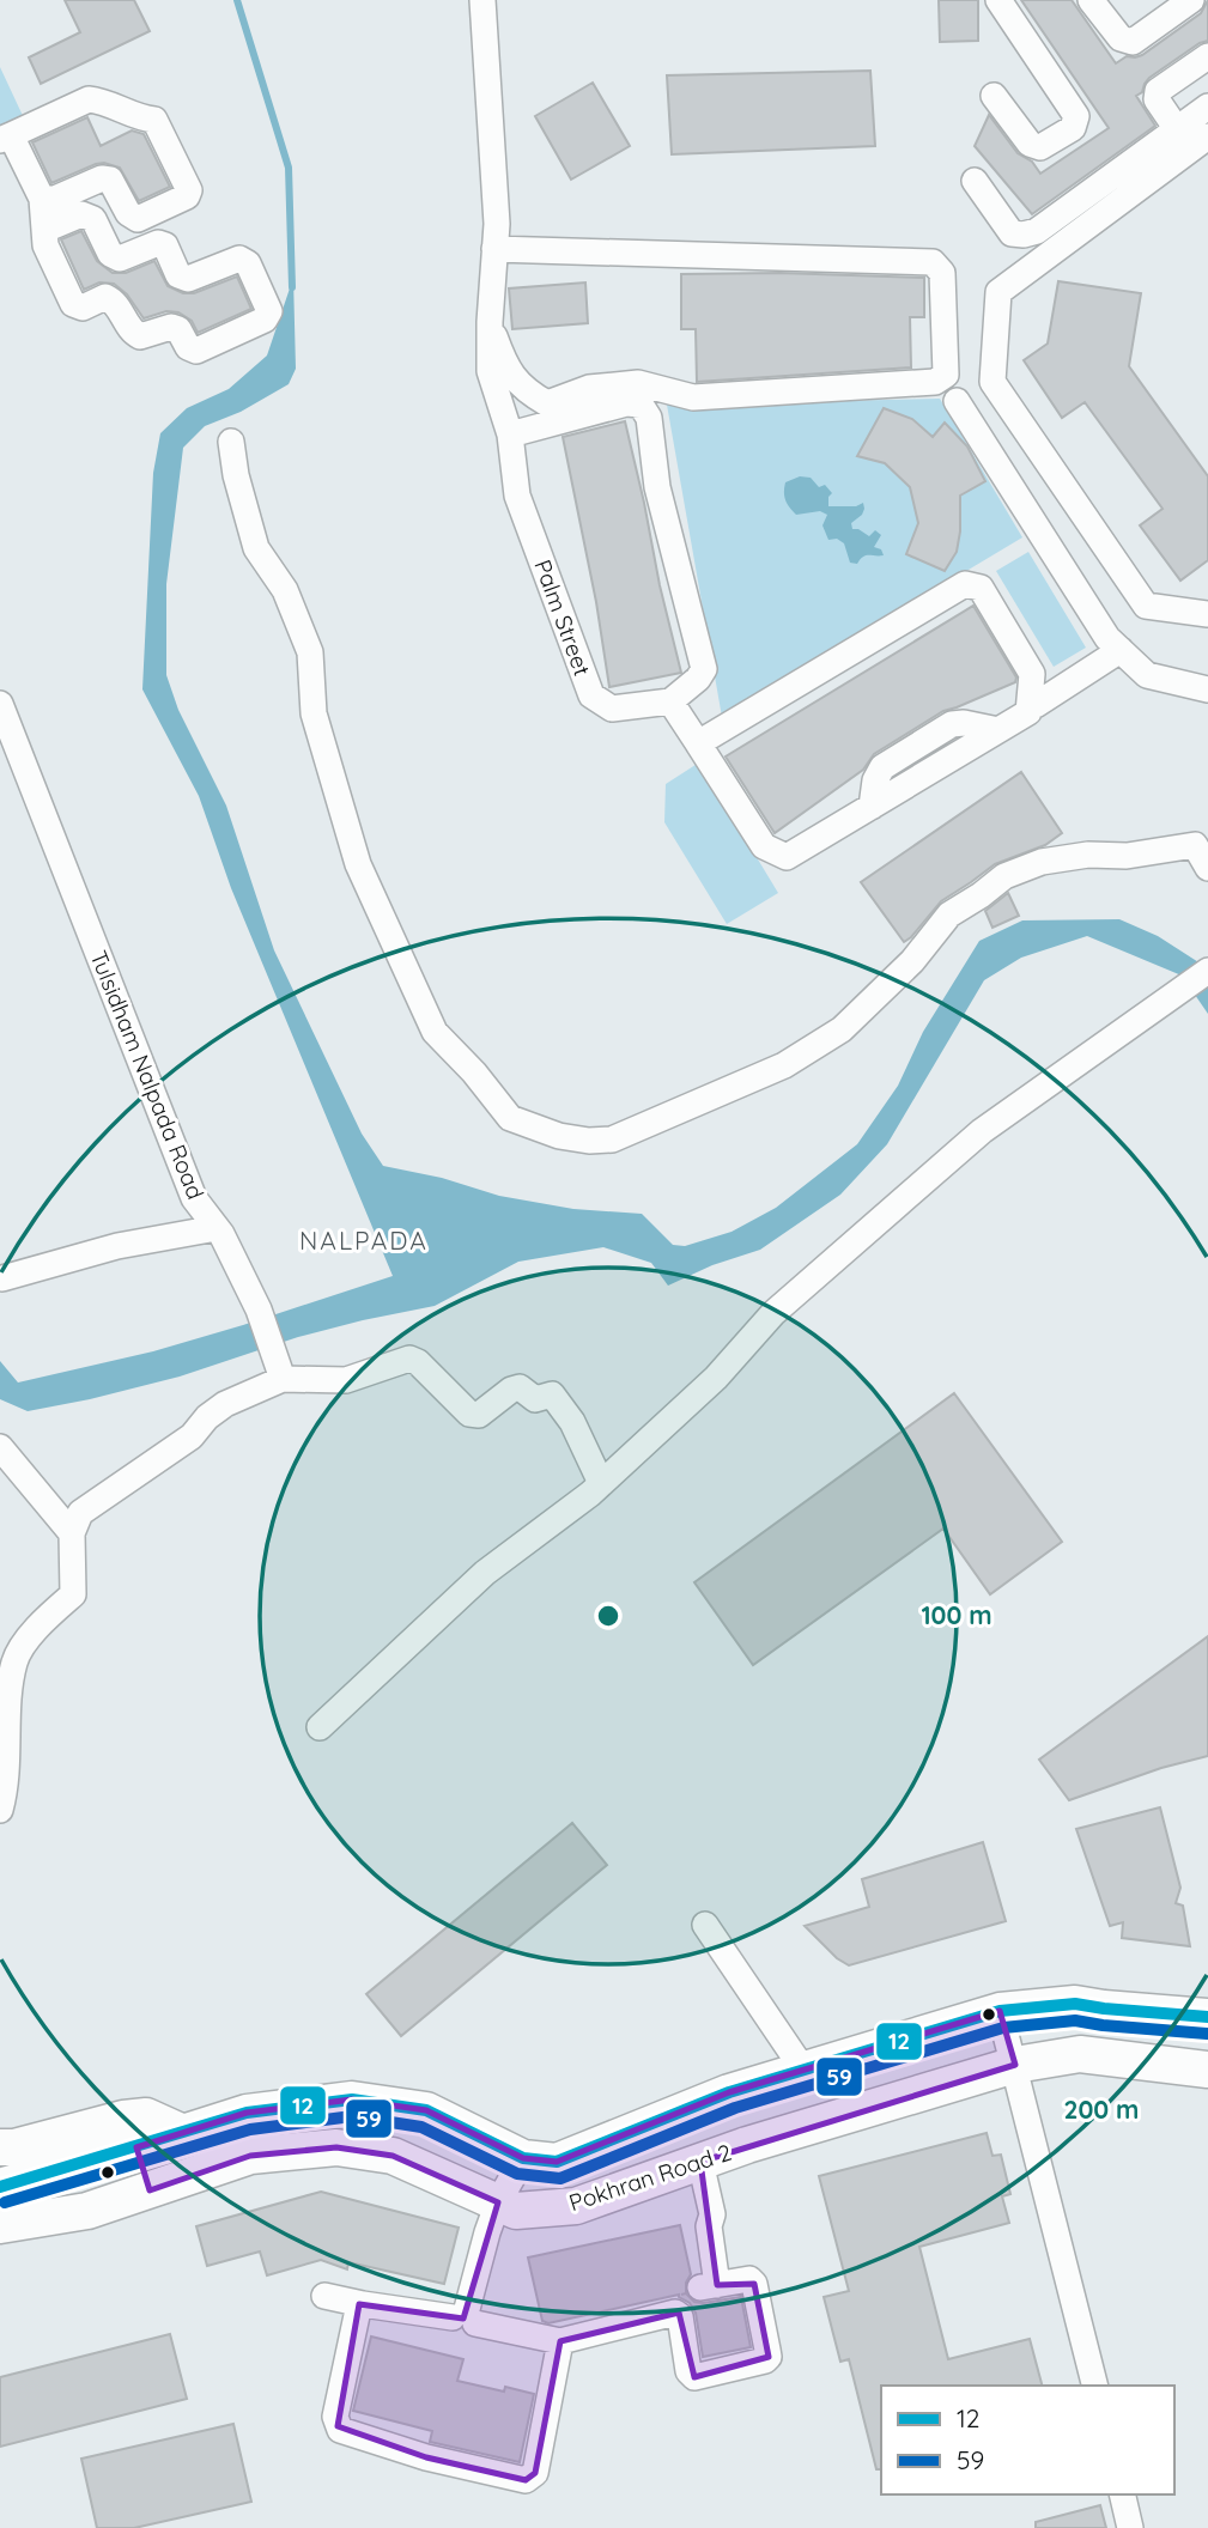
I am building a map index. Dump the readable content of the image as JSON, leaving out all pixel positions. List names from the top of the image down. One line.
{"streets":{"main road":["Pokhran Road 2"],"street":["Palm Street","Tulsidham Nalpada Road"]},"districts":["NALPADA"],"lines":["transit line 12","transit line 59"],"legend":["12","59"],"rings":["100 m","200 m"]}
